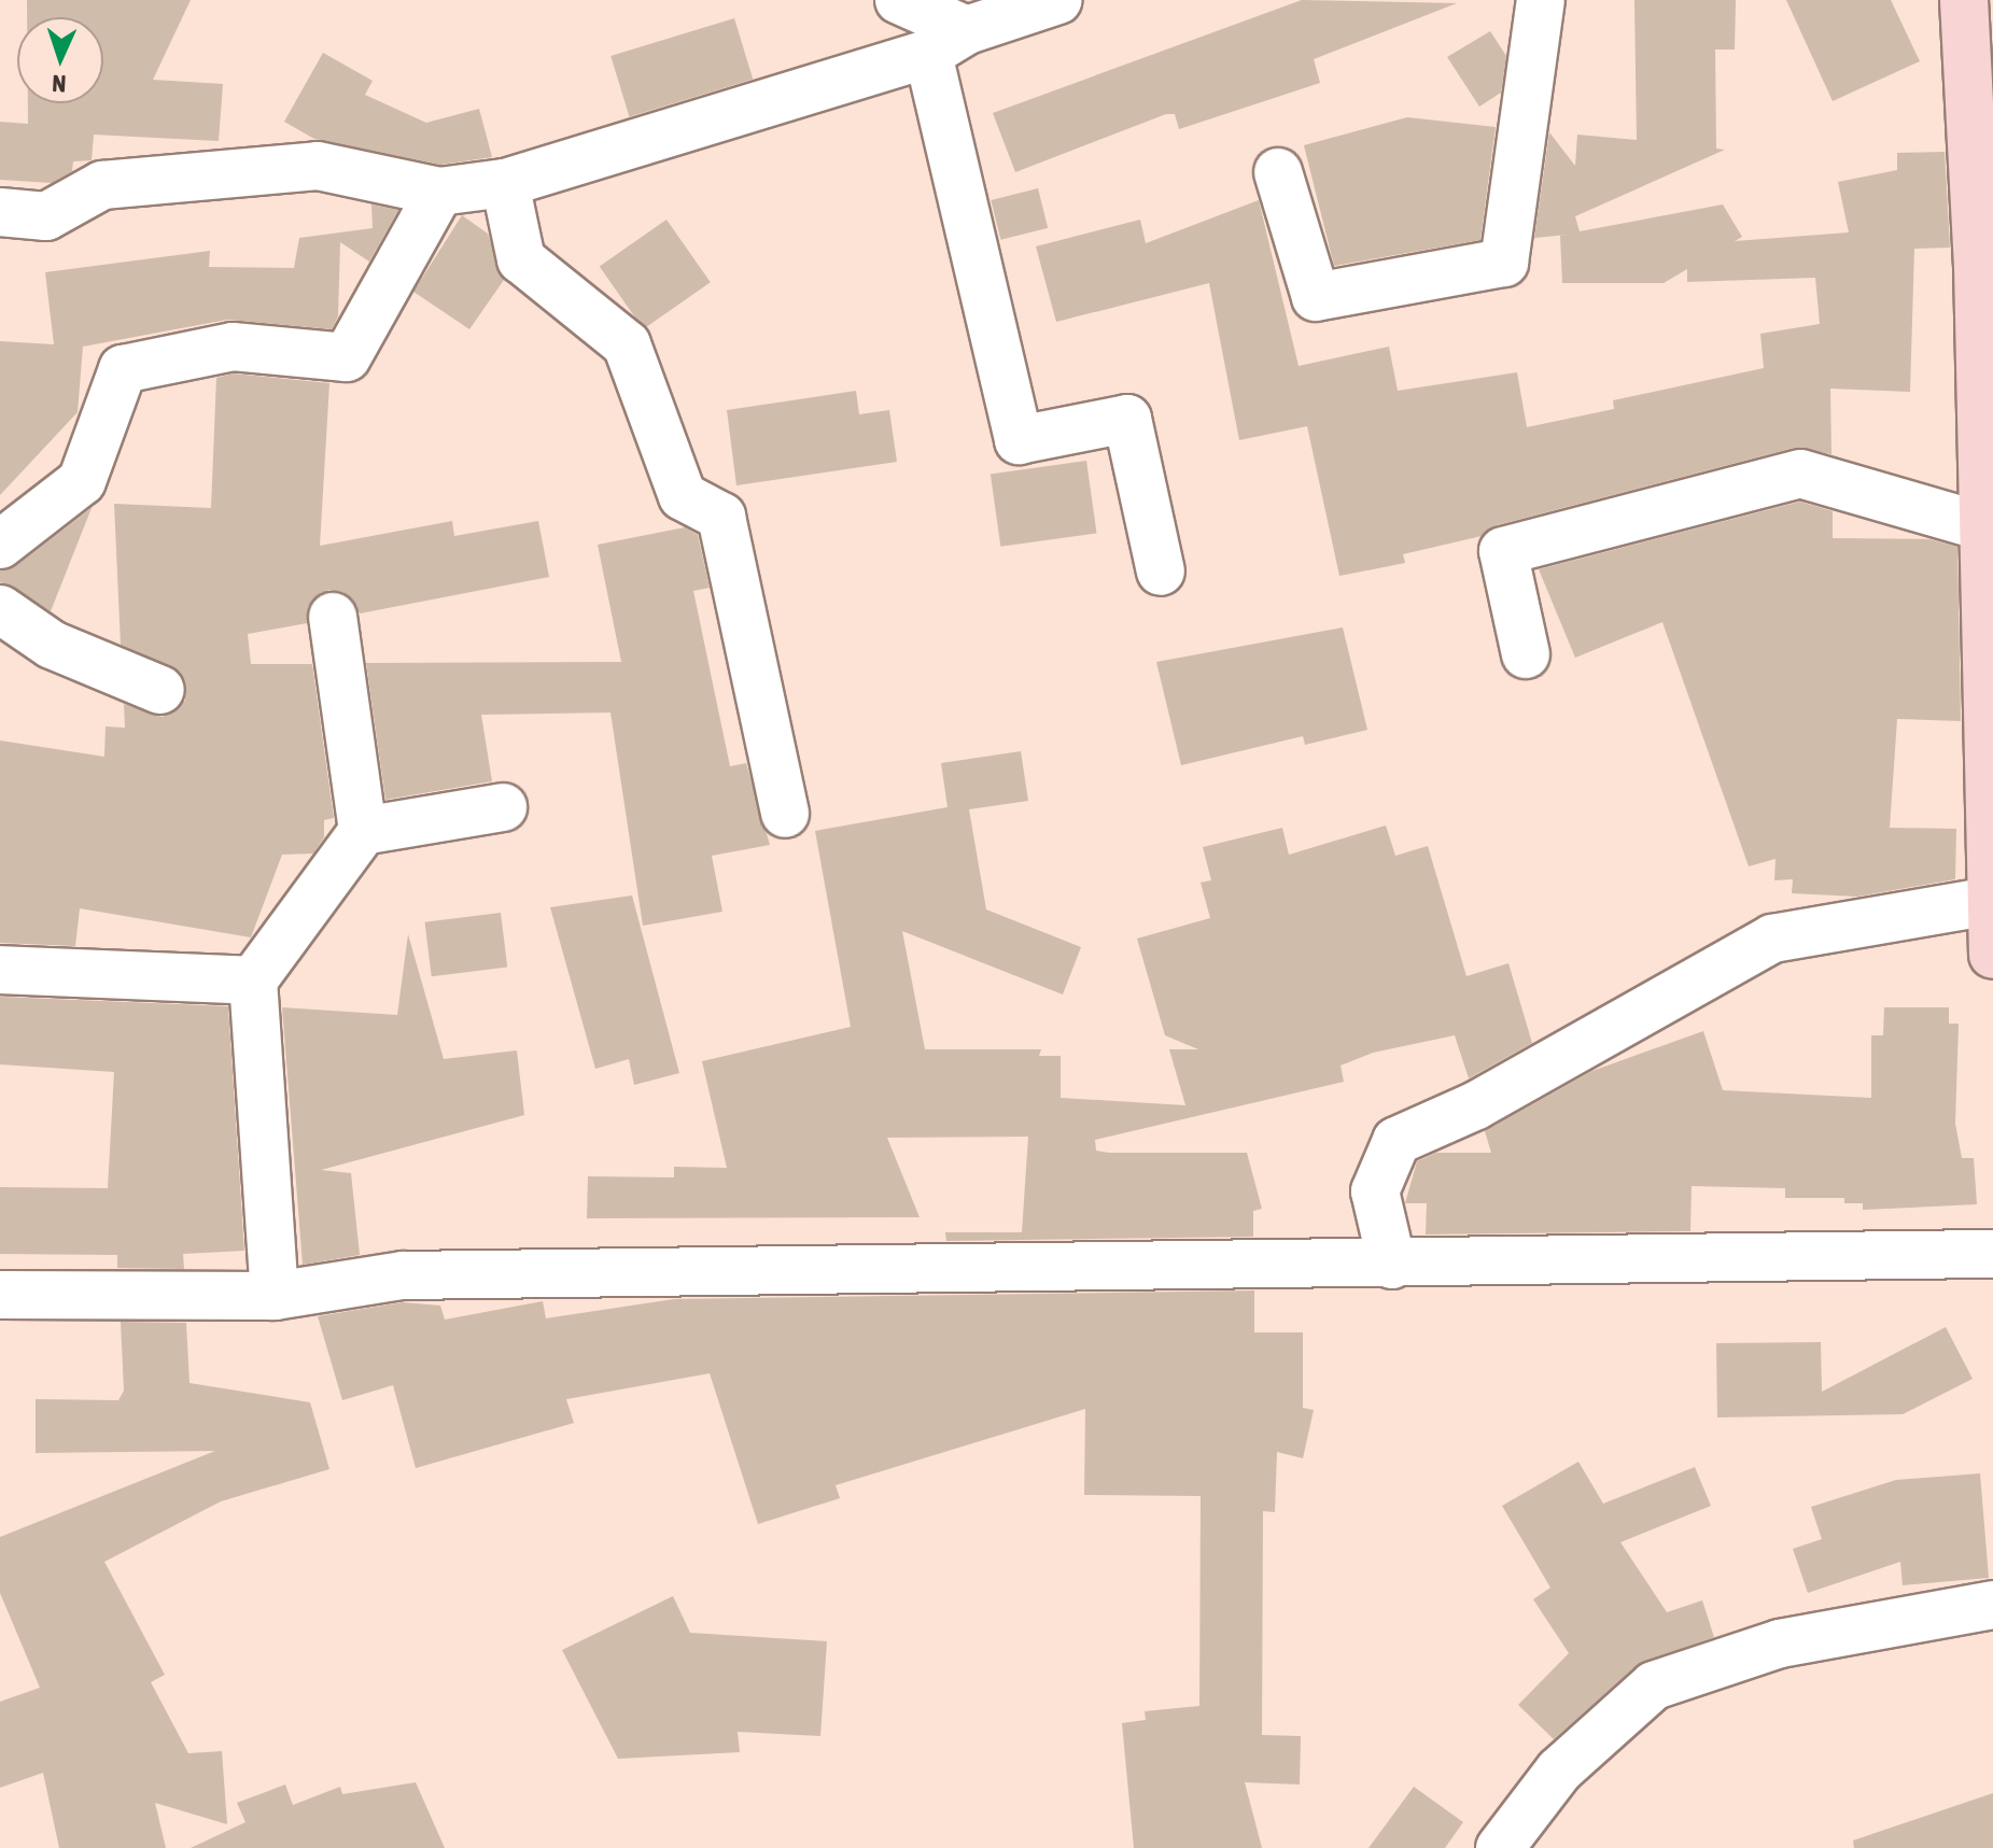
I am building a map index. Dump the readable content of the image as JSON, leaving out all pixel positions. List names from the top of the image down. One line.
{"north":"bottom"}
